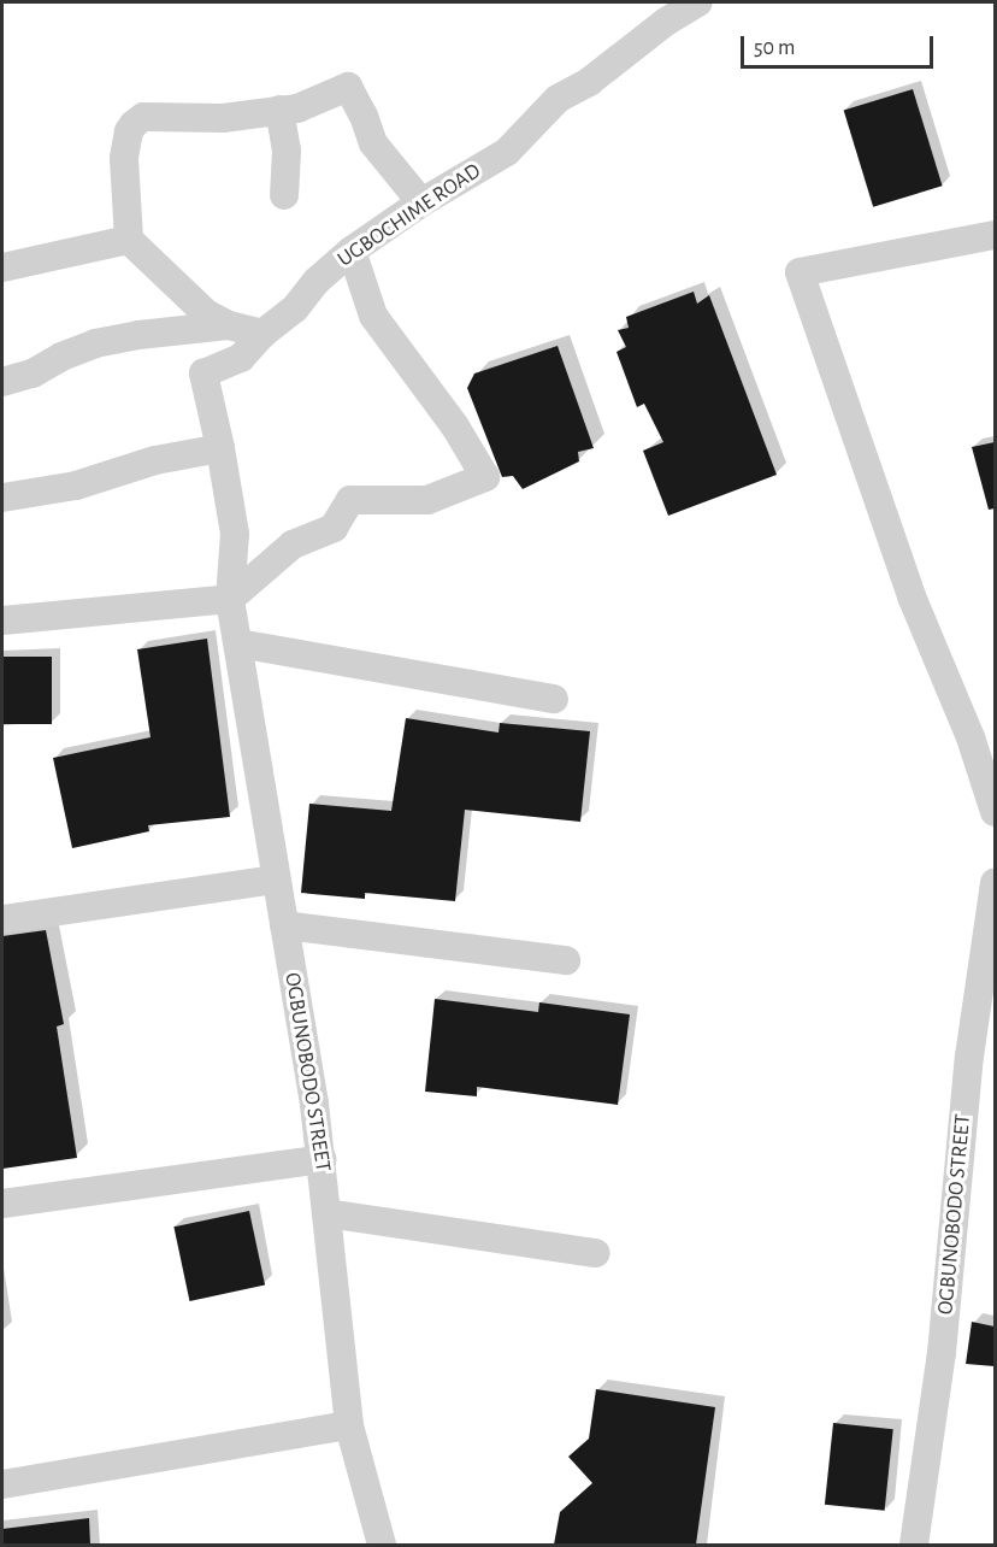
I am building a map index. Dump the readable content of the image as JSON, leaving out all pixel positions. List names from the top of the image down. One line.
{"streets":{"street":["UGBOCHIME ROAD","OGBUNOBODO STREET"]},"crossings":[["UGBOCHIME ROAD","OGBUNOBODO STREET"]],"scale_bar":"50 m"}
